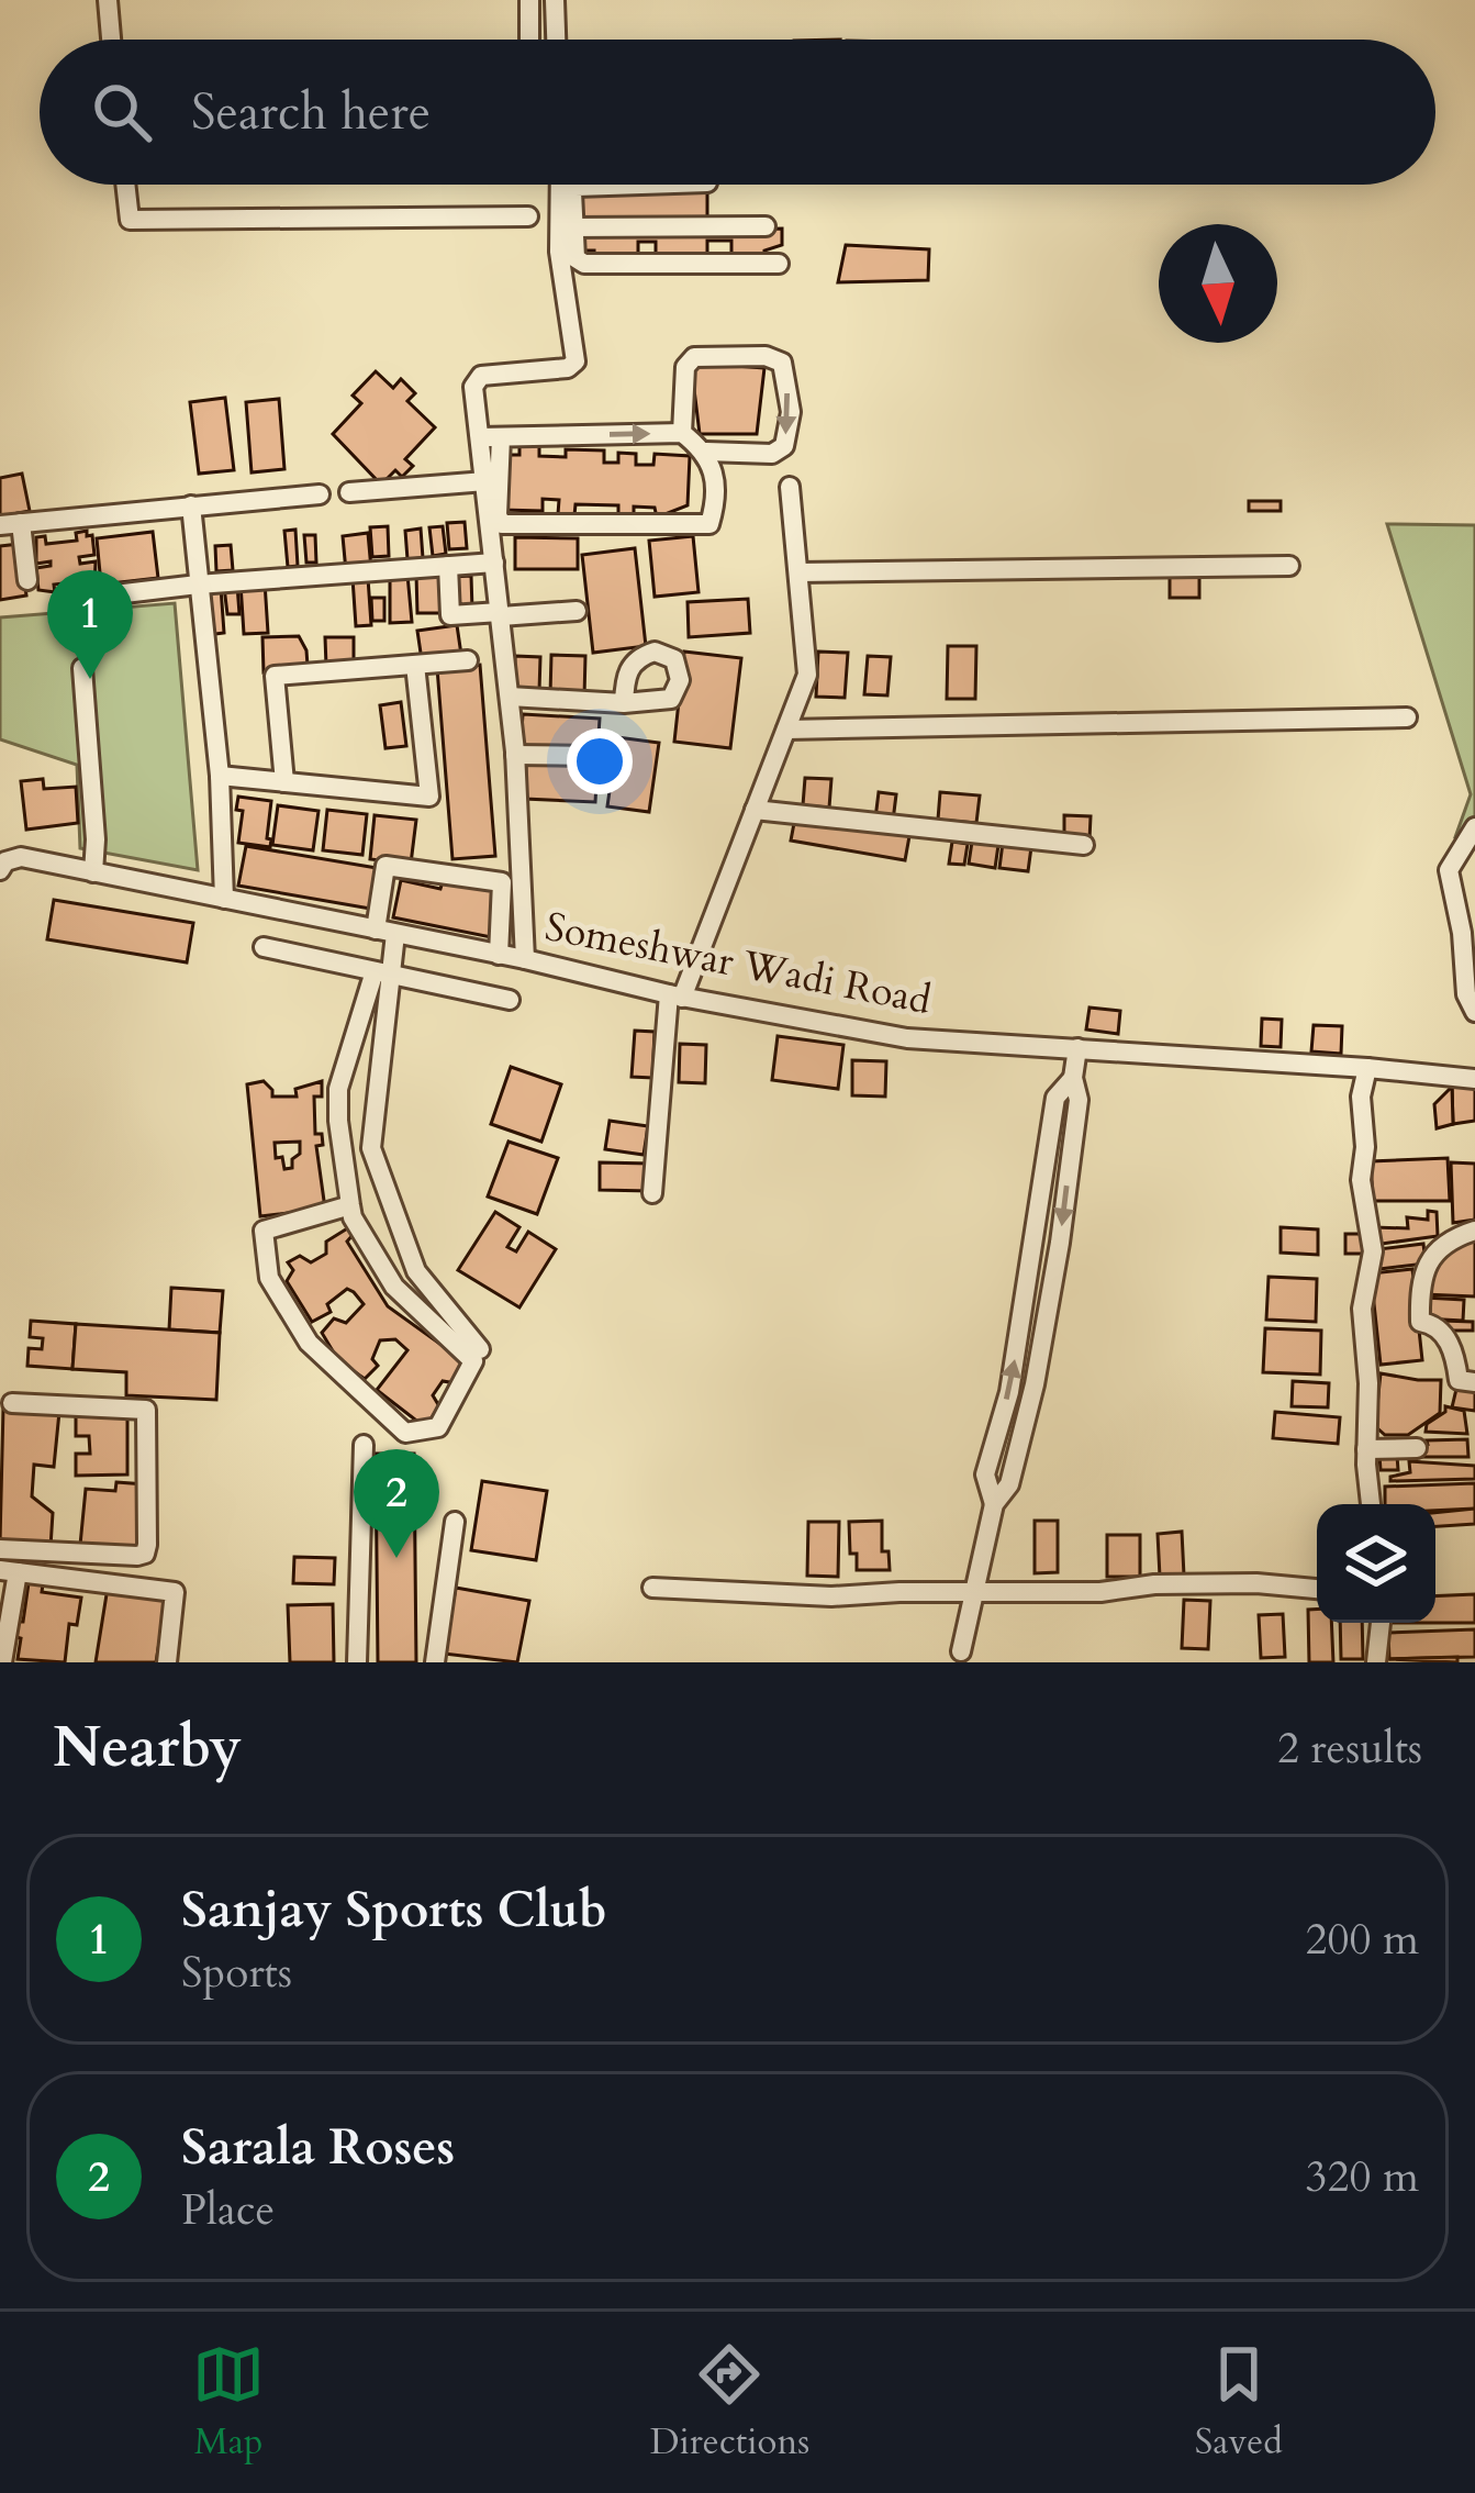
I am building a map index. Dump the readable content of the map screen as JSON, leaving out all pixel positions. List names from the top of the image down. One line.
{"streets":{"street":["Someshwar Wadi Road"]},"north":"bottom","page":{"search":"Search here","pins":["1","2"],"heading":["Nearby","2 results"],"list":[{"mark":"1","name":"Sanjay Sports Club","note":"Sports","value":"200 m"},{"mark":"2","name":"Sarala Roses","note":"Place","value":"320 m"}],"nav":["Map","Directions","Saved"]}}
